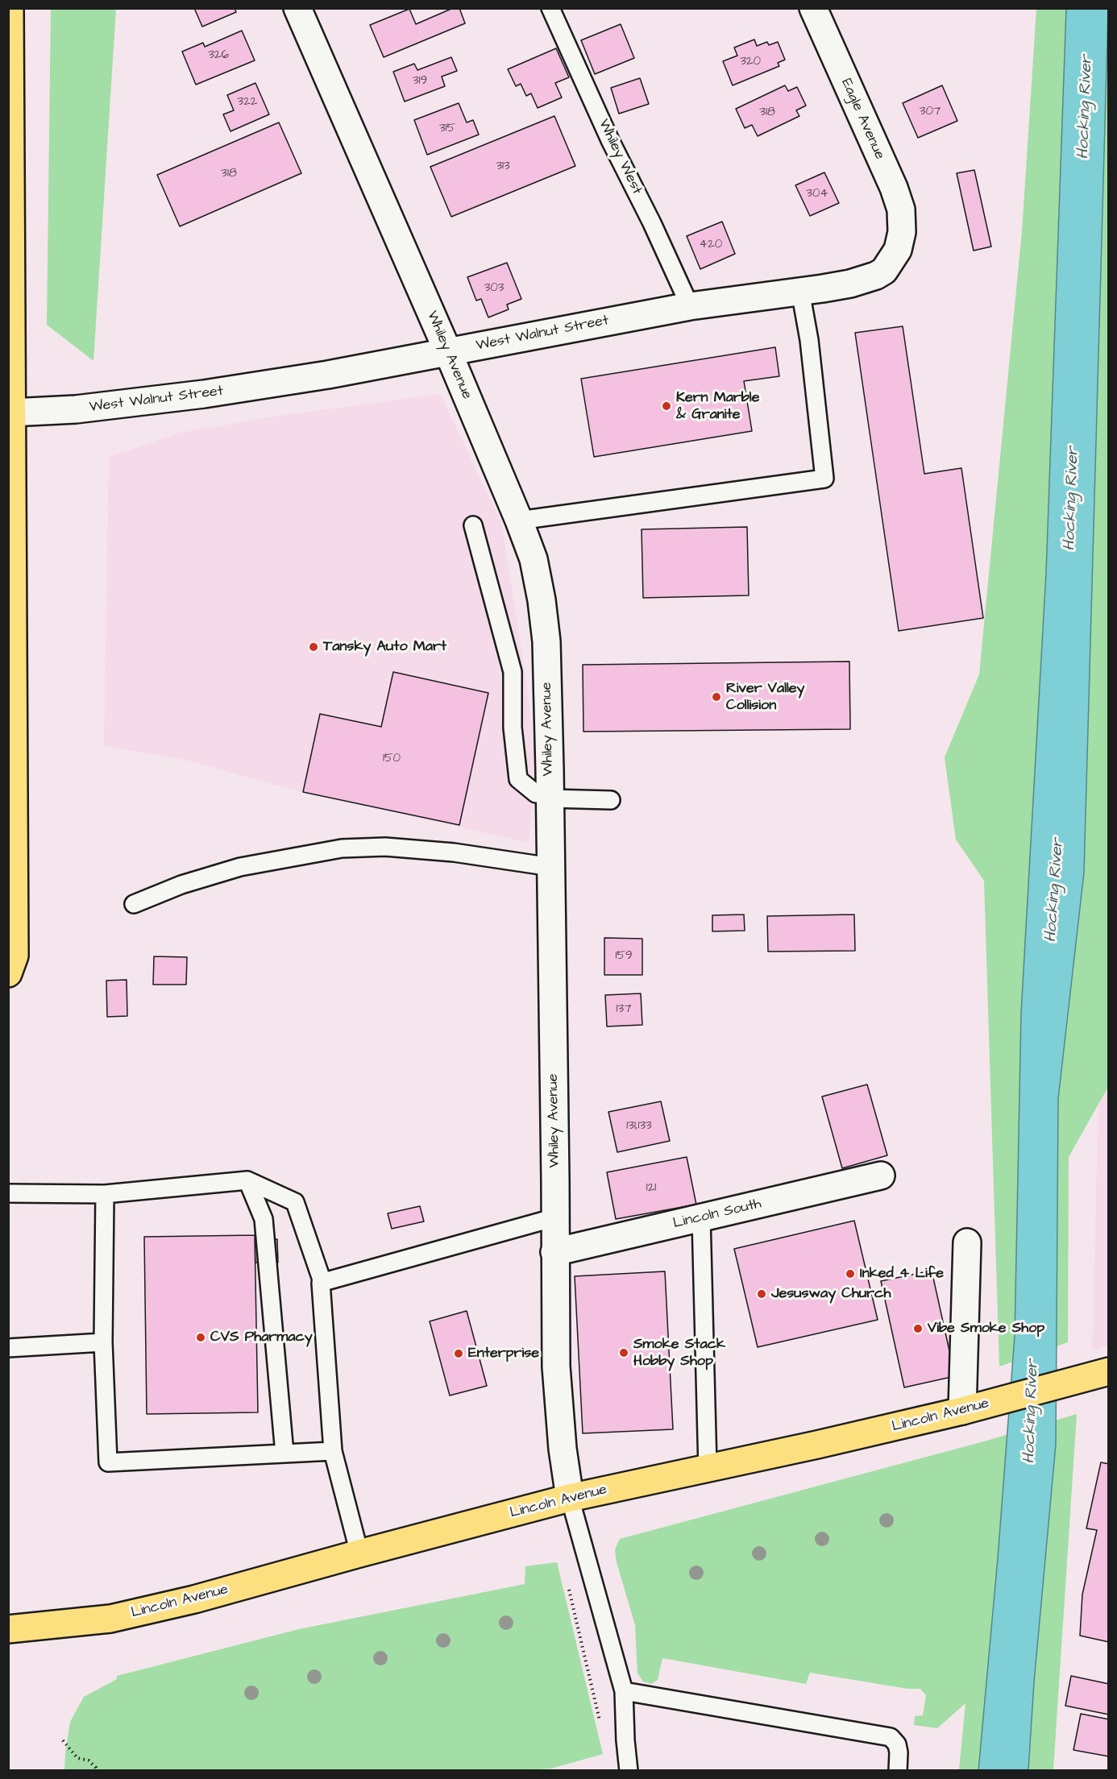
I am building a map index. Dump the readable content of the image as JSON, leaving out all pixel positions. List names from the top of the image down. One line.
{"streets":{"main road":["Lincoln Avenue"],"street":["Eagle Avenue","West Walnut Street","Whiley Avenue","Lincoln South"],"lane":["Whiley West"]},"crossings":[["Eagle Avenue","West Walnut Street"],["Whiley West","West Walnut Street"],["West Walnut Street","Whiley Avenue"],["Whiley Avenue","Lincoln South"],["Whiley Avenue","Lincoln Avenue"]],"water":["Hocking River"],"places":["Kern Marble & Granite","Tansky Auto Mart","River Valley Collision","Inked 4 Life","Jesusway Church","Vibe Smoke Shop","CVS Pharmacy","Smoke Stack Hobby Shop","Enterprise"],"house_numbers":["326","320","319","322","307","318","315","313","318","304","420","303","150","159","137","131,133","121"]}
